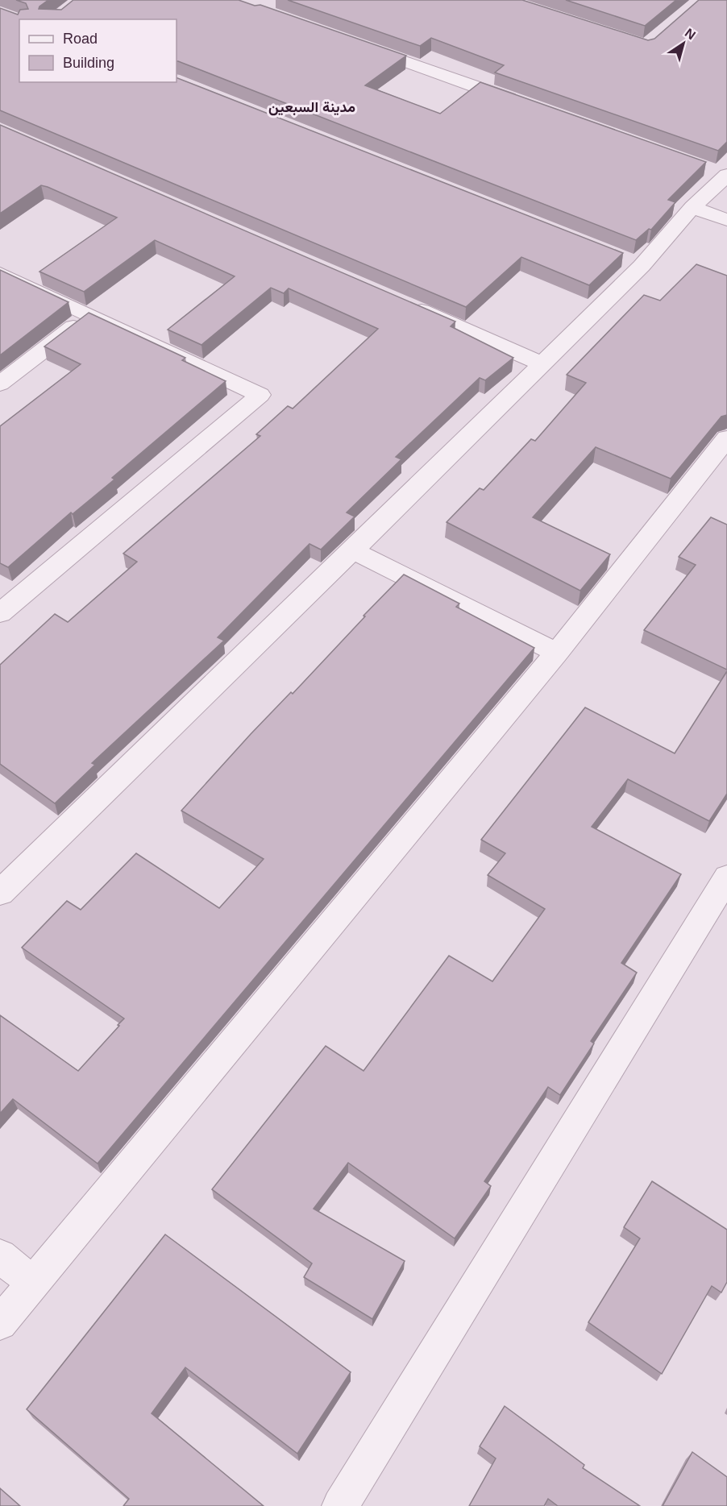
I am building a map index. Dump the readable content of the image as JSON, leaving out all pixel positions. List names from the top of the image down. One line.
{"districts":["مدينة السبعين"],"legend":["Road","Building"],"north":"top right"}
